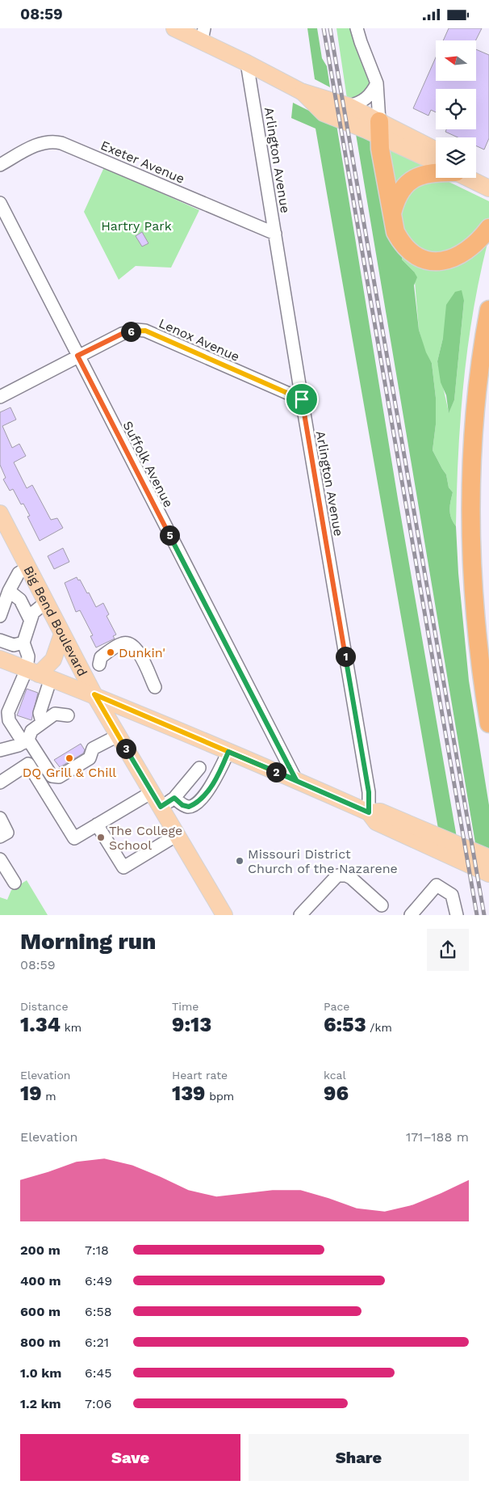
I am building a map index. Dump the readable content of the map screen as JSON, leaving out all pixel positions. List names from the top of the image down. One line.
{"streets":{"main road":["Big Bend Boulevard"],"street":["Arlington Avenue","Exeter Avenue","Lenox Avenue","Suffolk Avenue"]},"crossings":[["Arlington Avenue","Exeter Avenue"],["Arlington Avenue","Lenox Avenue"],["Lenox Avenue","Suffolk Avenue"]],"parks":["Hartry Park"],"places":["Dunkin'","DQ Grill & Chill","The College School","Missouri District Church of the Nazarene"],"north":"left","page":{"status":"08:59","pins":["6","5","1","3","2"],"heading":["Morning run","08:59"],"stats":[["Distance","1.34 km"],["Time","9:13"],["Pace","6:53 /km"],["Elevation","19 m"],["Heart rate","139 bpm"],["kcal","96"]],"chart":["Elevation","171–188 m"],"list":[{"name":"200 m","note":"7:18"},{"name":"400 m","note":"6:49"},{"name":"600 m","note":"6:58"},{"name":"800 m","note":"6:21"},{"name":"1.0 km","note":"6:45"},{"name":"1.2 km","note":"7:06"}],"buttons":["Save","Share"]}}
